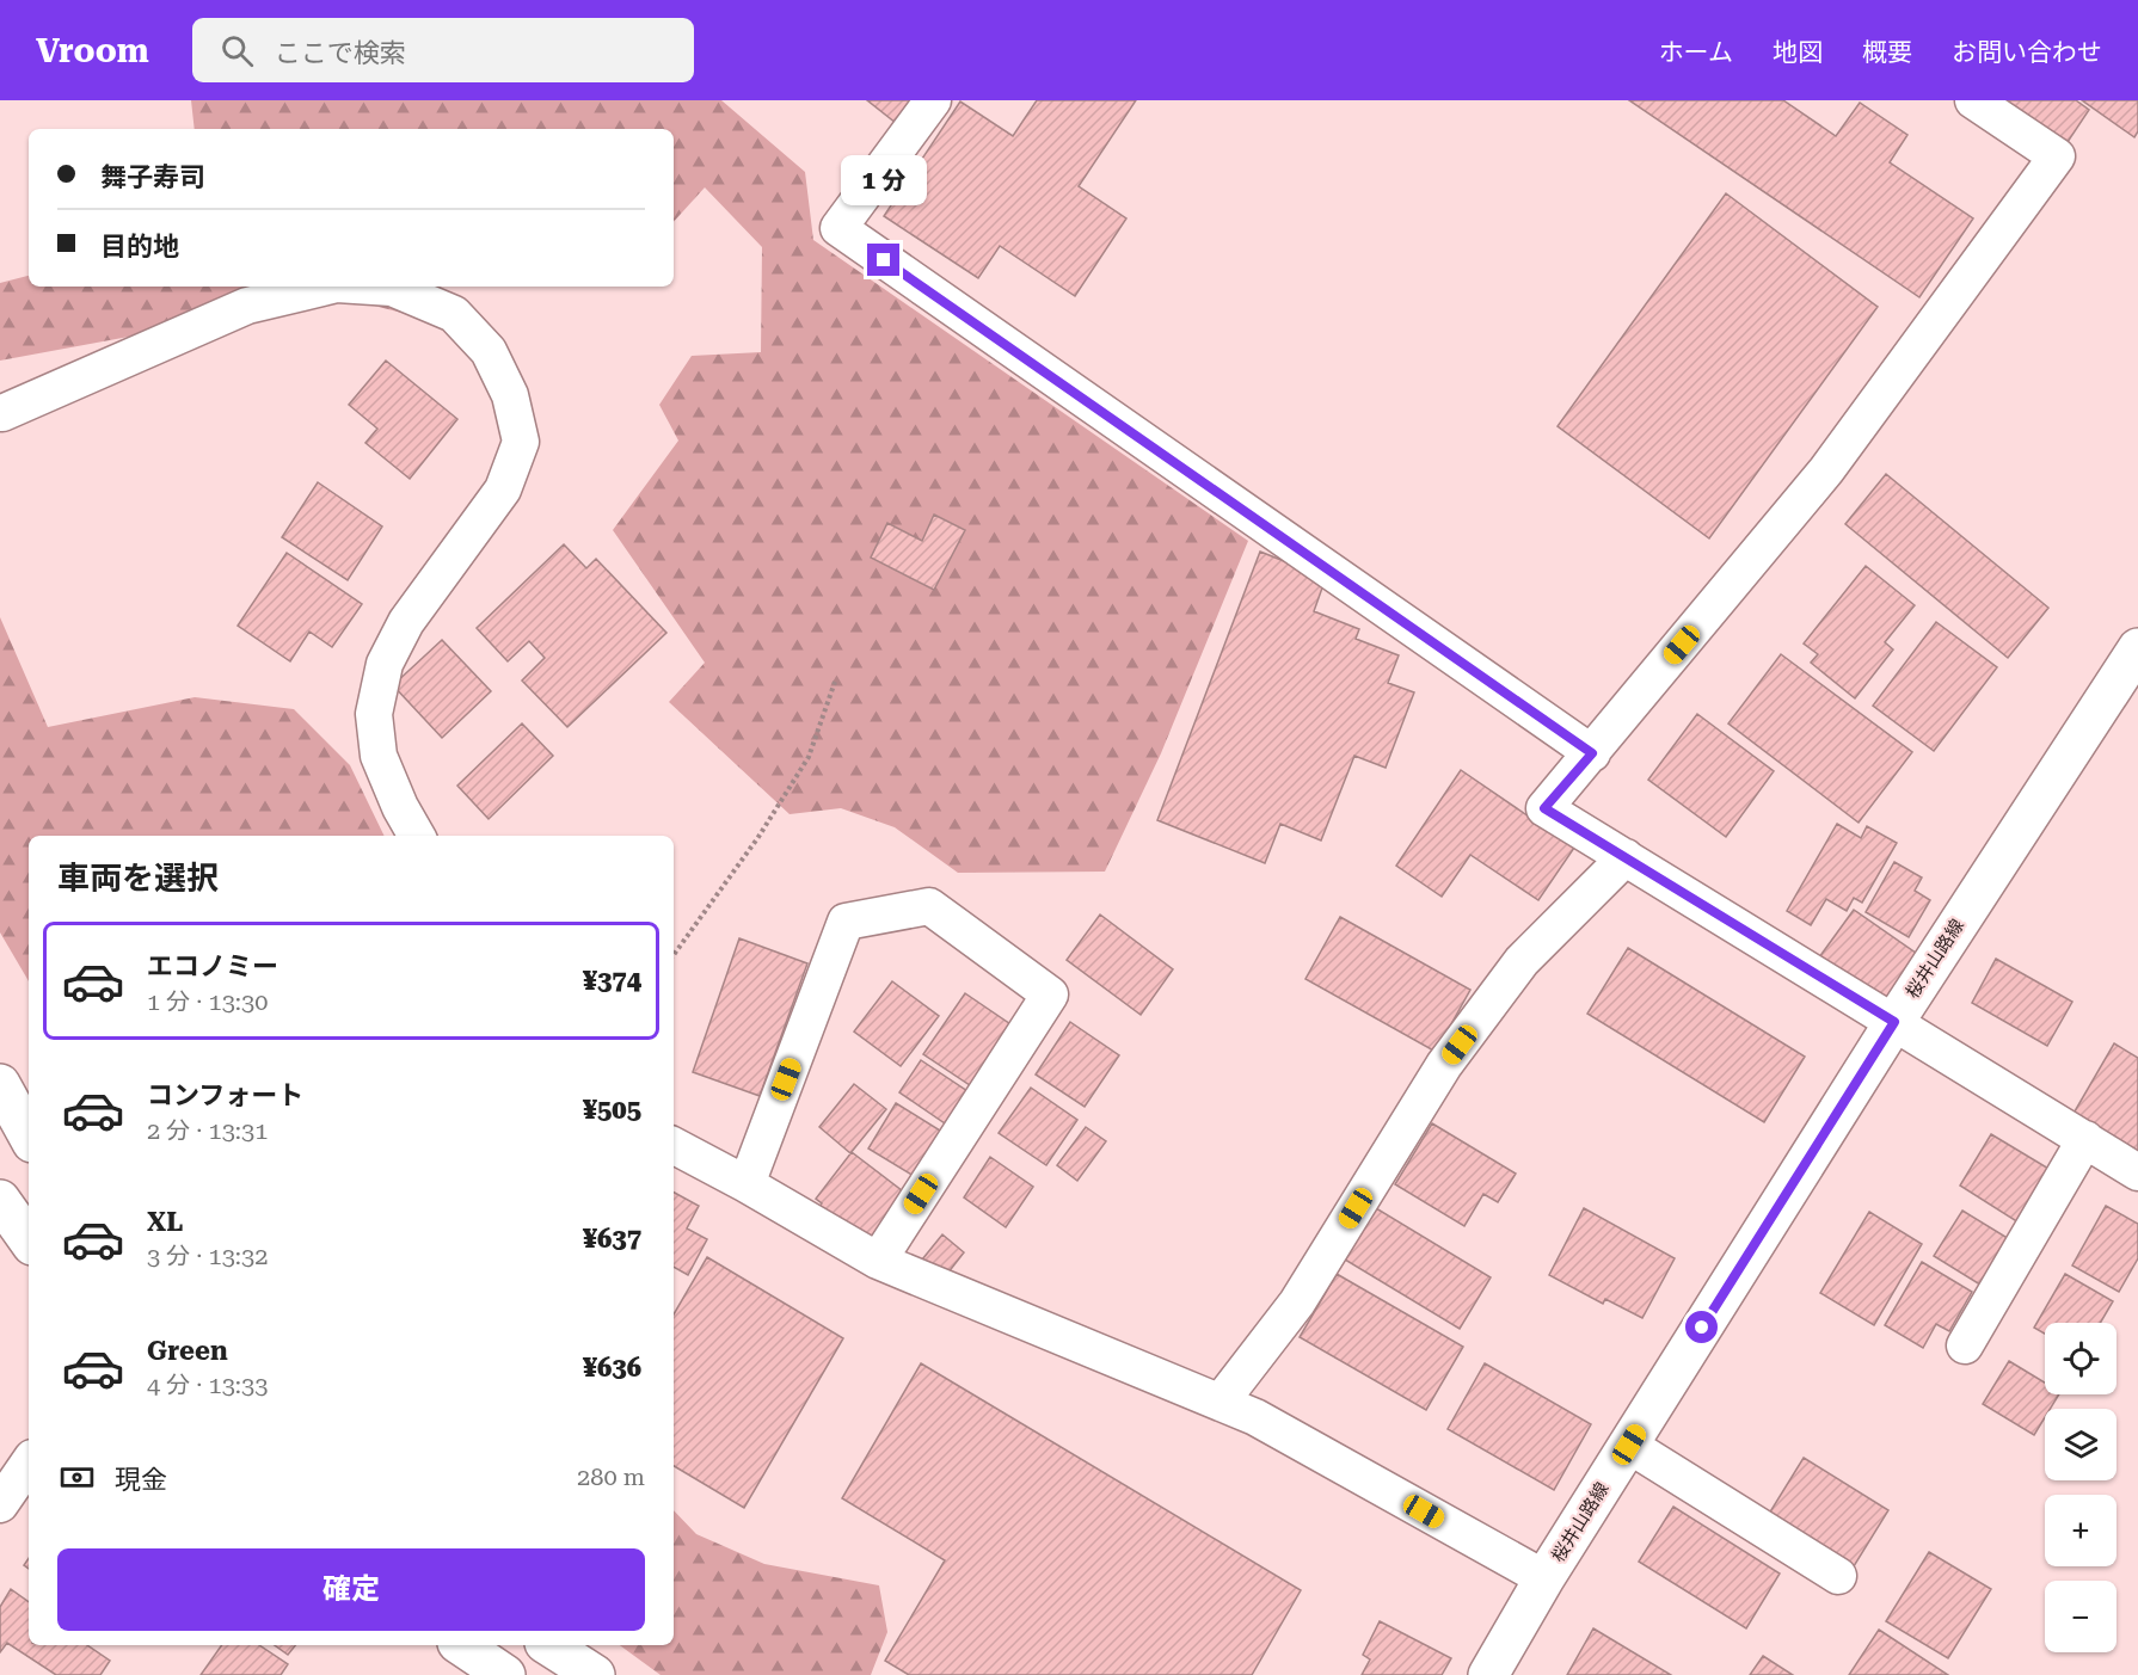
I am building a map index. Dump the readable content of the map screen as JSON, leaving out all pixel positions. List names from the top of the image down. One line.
{"streets":{"main road":["桜井山路線"]},"page":{"header":"Vroom","search":"ここで検索","nav":["ホーム","地図","概要","お問い合わせ"],"banner":["舞子寿司","目的地"],"bubble":"1 分","heading":"車両を選択","list":[{"name":"エコノミー","note":"1 分 · 13:30","value":"¥374"},{"name":"コンフォート","note":"2 分 · 13:31","value":"¥505"},{"name":"XL","note":"3 分 · 13:32","value":"¥637"},{"name":"Green","note":"4 分 · 13:33","value":"¥636"}],"map_buttons":["+","−"],"pay":["現金","280 m"],"buttons":"確定"}}
